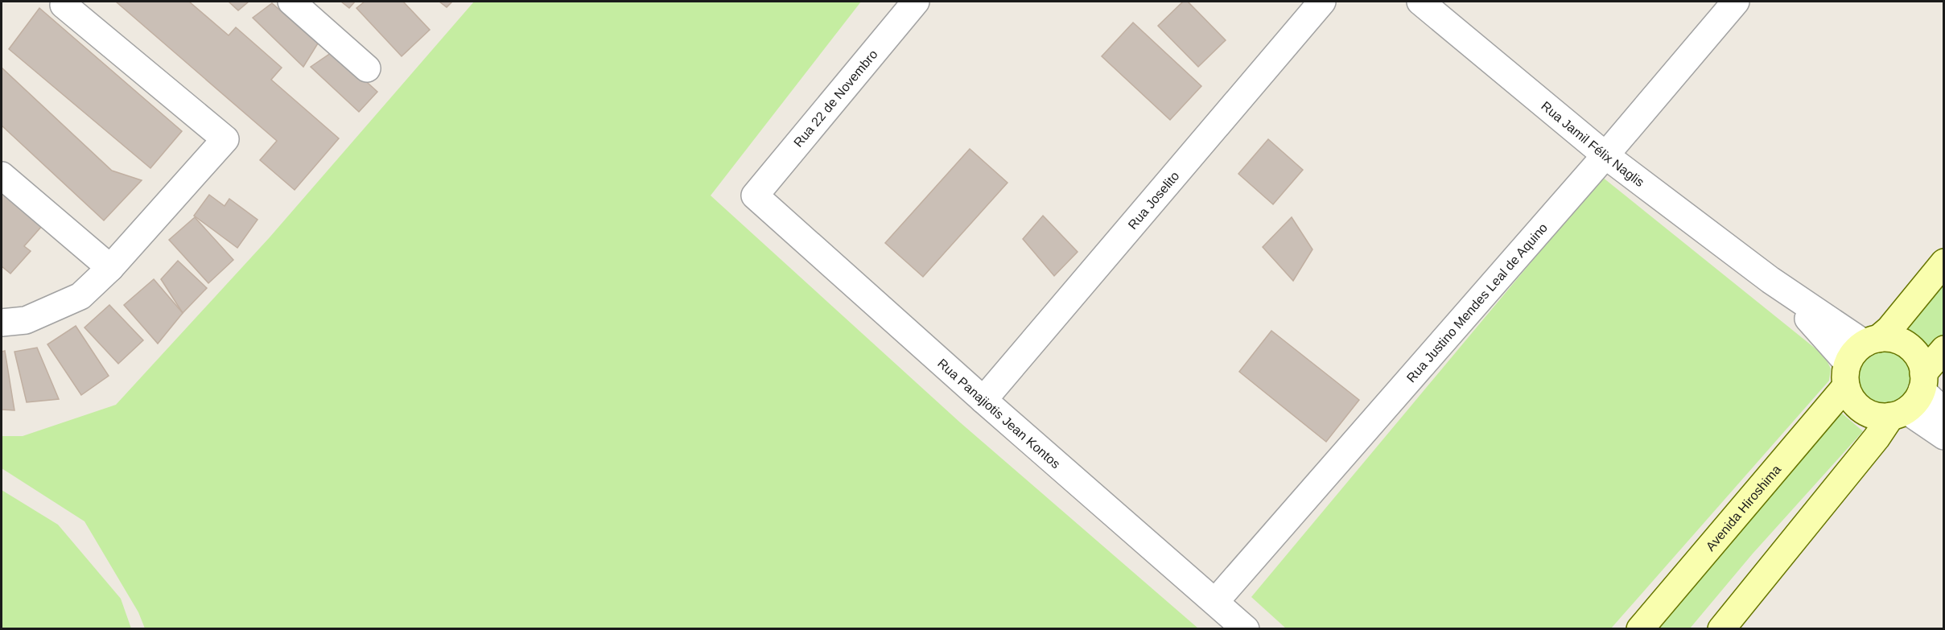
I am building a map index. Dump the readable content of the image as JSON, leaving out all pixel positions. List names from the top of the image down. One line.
{"streets":{"main road":["Avenida Hiroshima"],"street":["Rua 22 de Novembro","Rua Jamil Félix Naglis","Rua Joselito","Rua Justino Mendes Leal de Aquino","Rua Panajiotis Jean Kontos"]},"crossings":[["Rua 22 de Novembro","Rua Panajiotis Jean Kontos"],["Rua Jamil Félix Naglis","Rua Justino Mendes Leal de Aquino"],["Rua Jamil Félix Naglis","Avenida Hiroshima"],["Rua Joselito","Rua Panajiotis Jean Kontos"],["Rua Justino Mendes Leal de Aquino","Rua Panajiotis Jean Kontos"]]}
